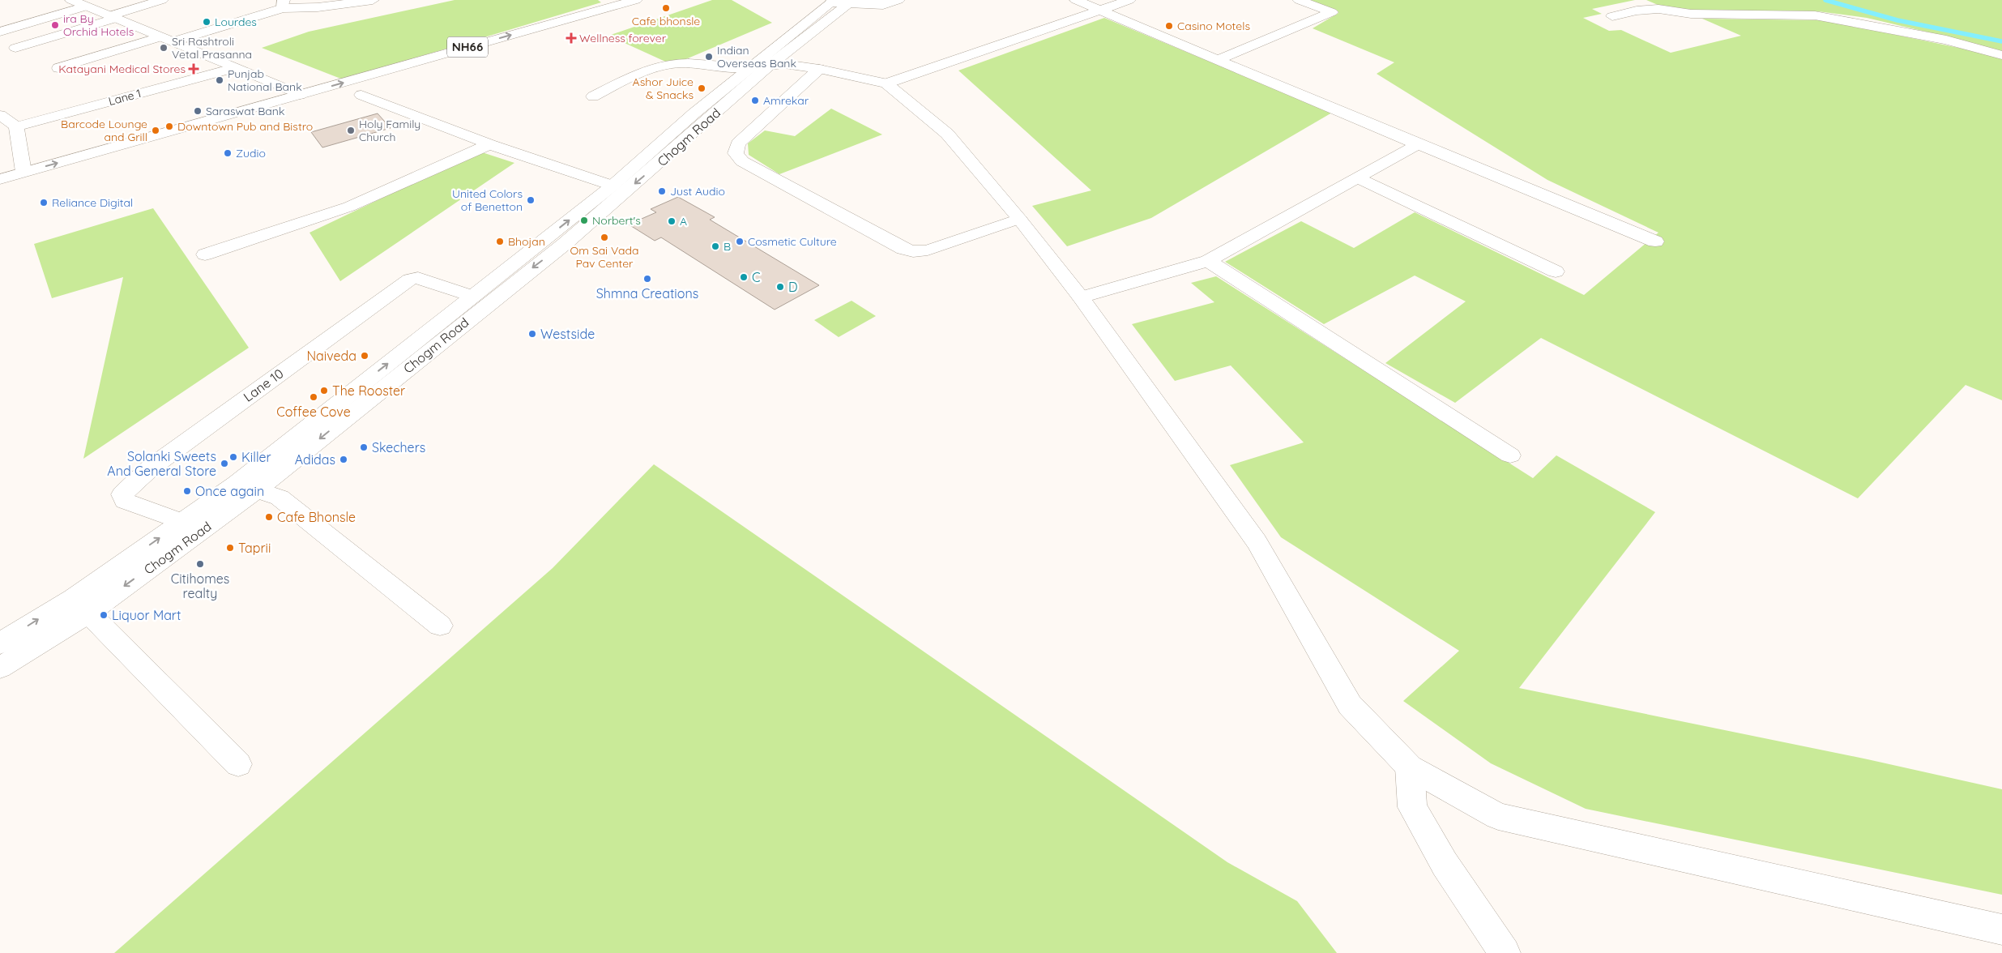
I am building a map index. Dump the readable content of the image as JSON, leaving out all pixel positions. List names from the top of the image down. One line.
{"streets":{"main road":["NH66","Lane 1","Chogm Road","Lane 10"]},"crossings":[["Chogm Road","Lane 10"]],"places":{"other":["Cafe bhonsle","Lourdes","ira By Orchid Hotels","Casino Motels","Sri Rashtroli Vetal Prasanna","Indian Overseas Bank","Punjab National Bank","Ashor Juice & Snacks","Amrekar","Saraswat Bank","Downtown Pub and Bistro","Barcode Lounge and Grill","Holy Family Church","Zudio","Just Audio","United Colors of Benetton","Reliance Digital","Norbert's","A","Om Sai Vada Pav Center","Bhojan","Cosmetic Culture","B","C","Shmna Creations","D","Westside","Naiveda","The Rooster","Coffee Cove","Skechers","Killer","Adidas","Solanki Sweets And General Store","Once again","Cafe Bhonsle","Taprii","Citihomes realty","Liquor Mart"],"health":["Wellness forever","Katayani Medical Stores"]}}
